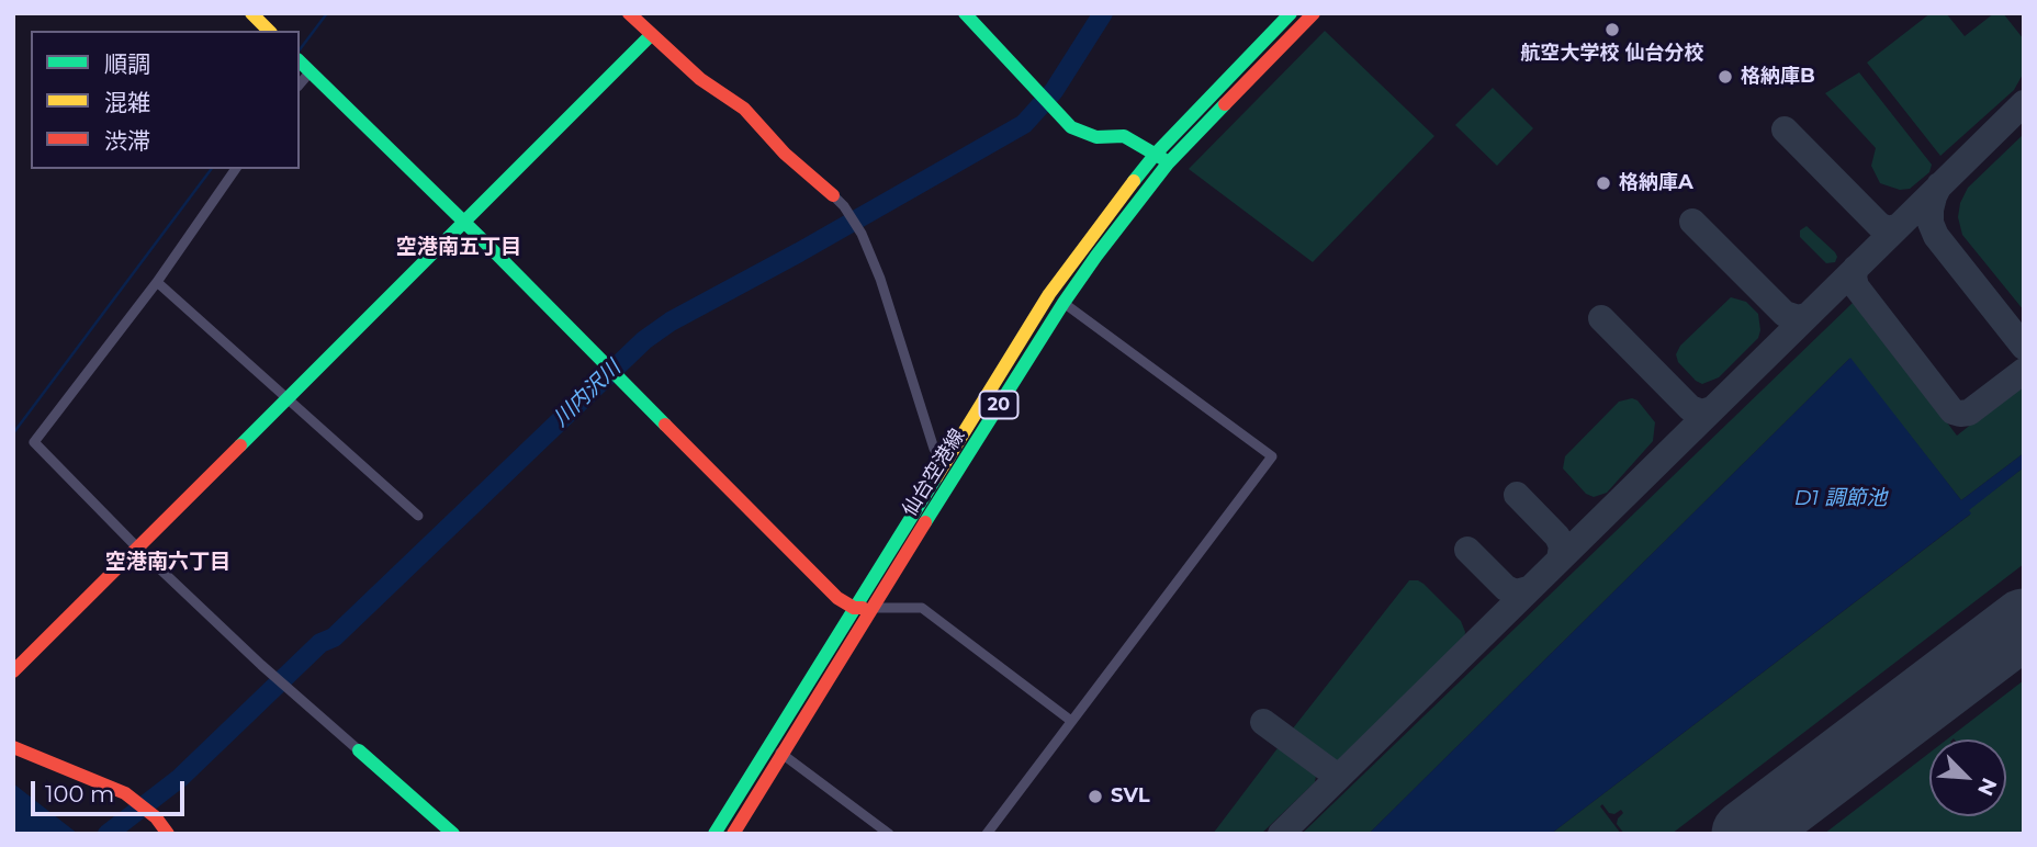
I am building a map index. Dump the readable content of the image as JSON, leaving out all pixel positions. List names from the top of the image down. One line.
{"streets":{"street":["20","仙台空港線"]},"districts":["空港南五丁目","空港南六丁目"],"water":["川内沢川","D1 調節池"],"places":["航空大学校 仙台分校","格納庫B","格納庫A","SVL"],"legend":["順調","混雑","渋滞"],"scale_bar":"100 m","north":"bottom right"}
